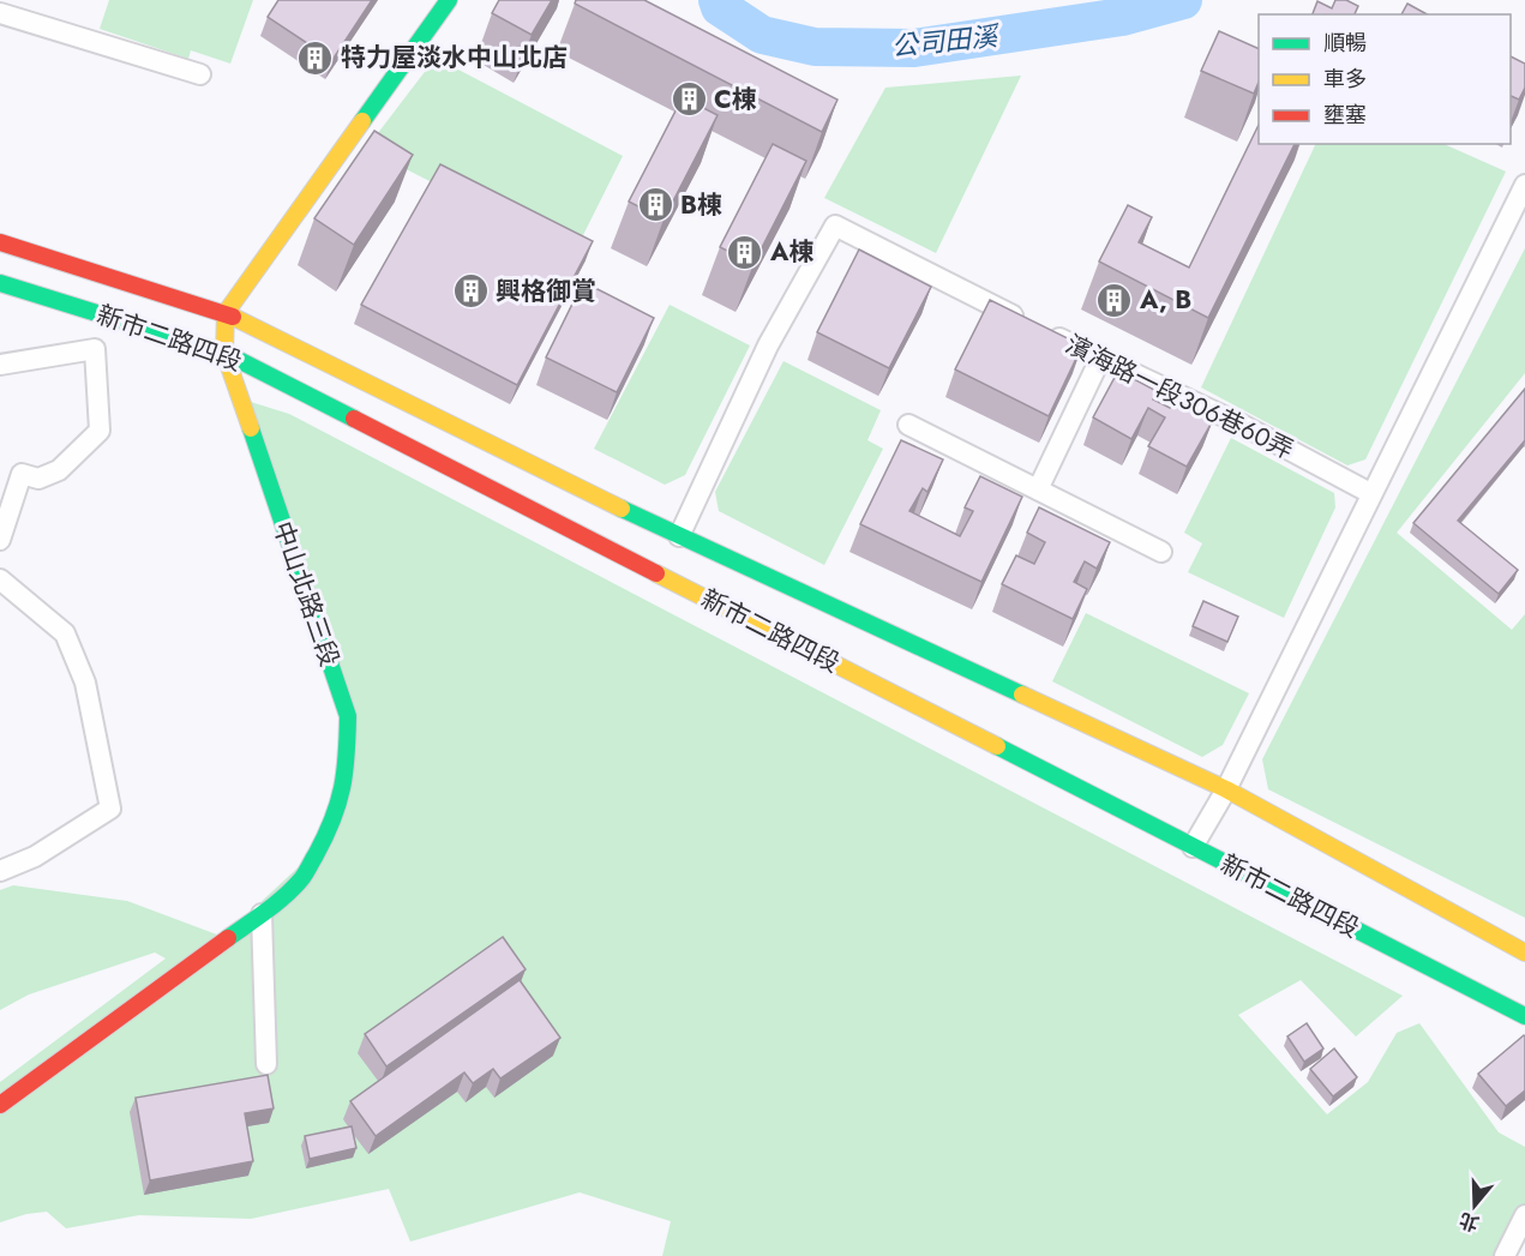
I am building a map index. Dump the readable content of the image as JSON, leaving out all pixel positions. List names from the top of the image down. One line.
{"streets":{"street":["新市二路四段","濱海路一段306巷60弄","中山北路三段"]},"crossings":[["新市二路四段","濱海路一段306巷60弄"],["新市二路四段","中山北路三段"]],"water":["公司田溪"],"places":{"building":["特力屋淡水中山北店","C棟","B棟","A棟","興格御賞","A, B"]},"legend":["順暢","車多","壅塞"],"north":"bottom"}
